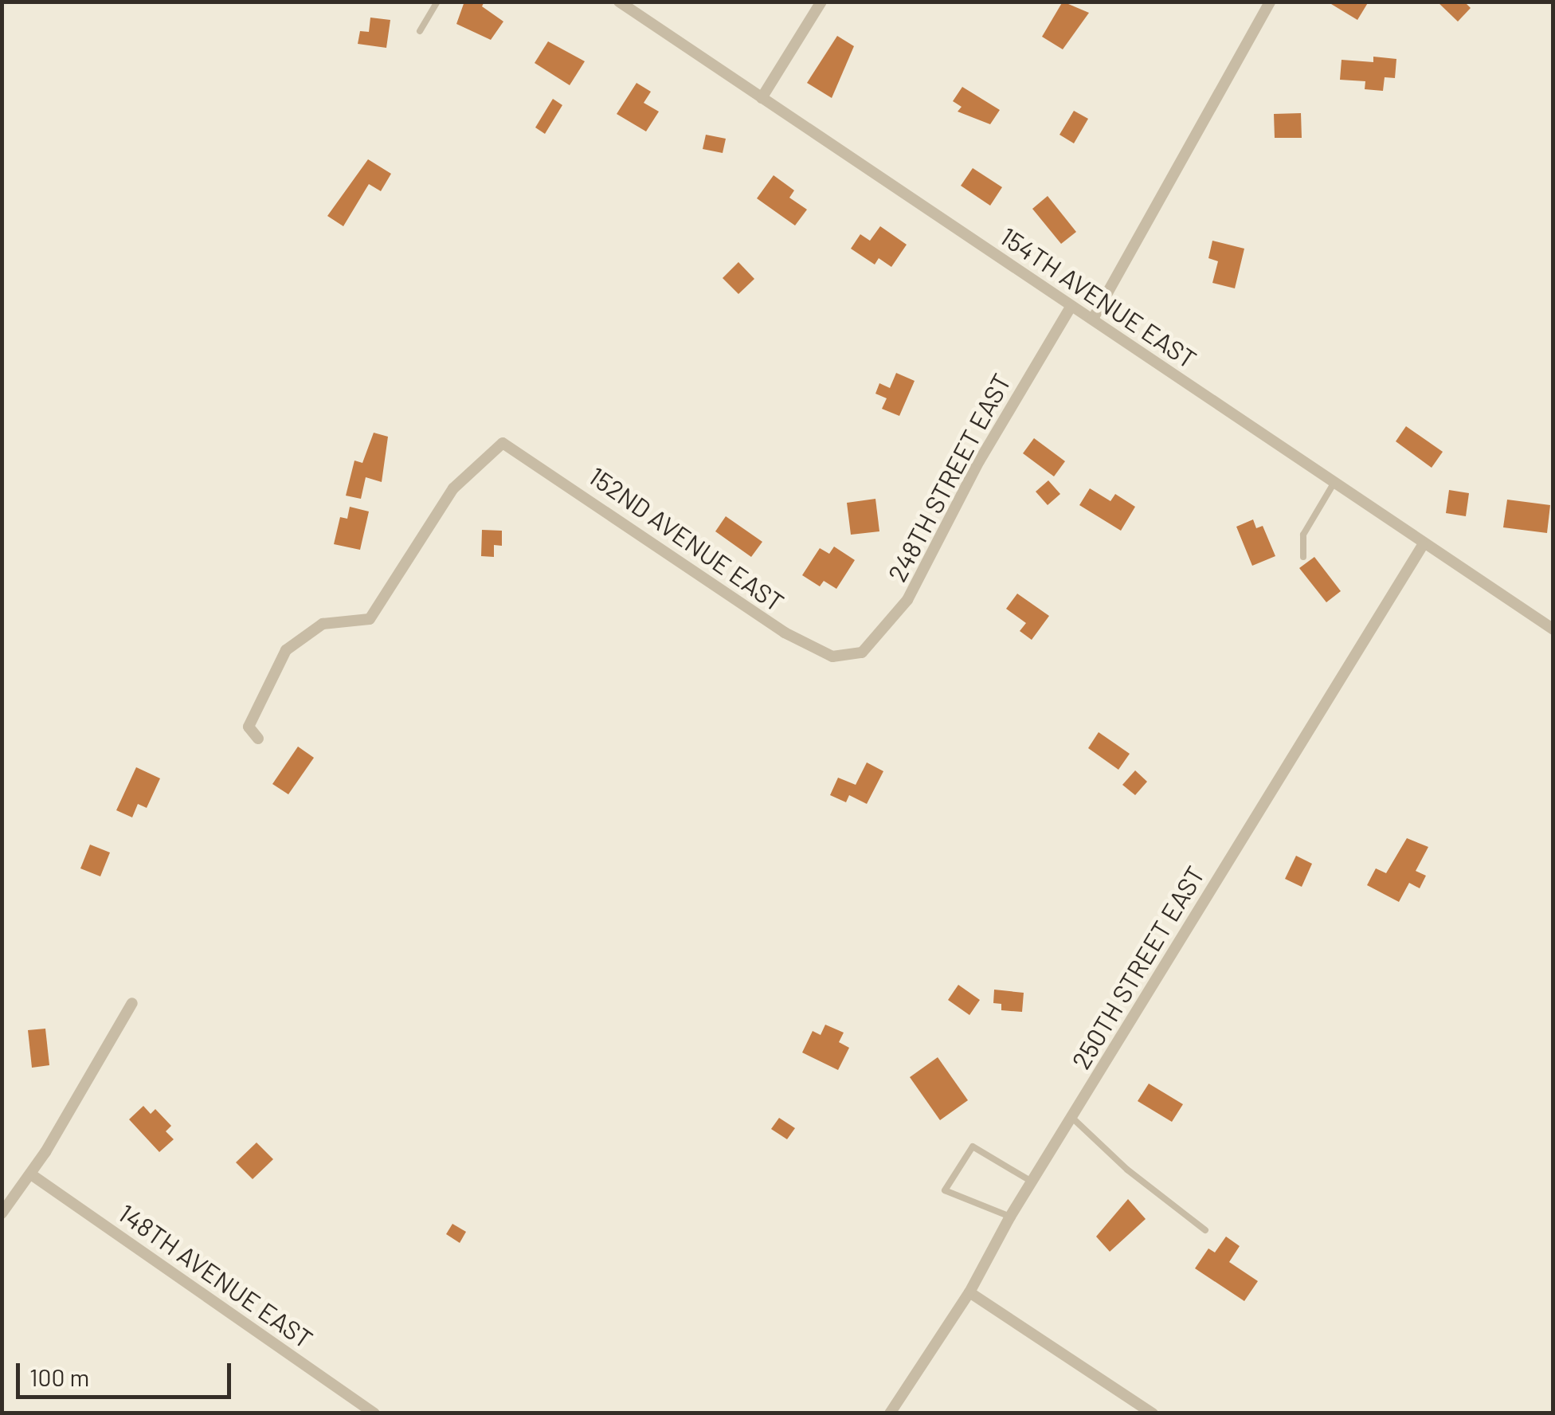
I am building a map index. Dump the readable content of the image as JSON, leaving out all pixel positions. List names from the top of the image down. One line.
{"streets":{"street":["154TH AVENUE EAST","248TH STREET EAST","152ND AVENUE EAST","250TH STREET EAST","148TH AVENUE EAST"]},"crossings":[["154TH AVENUE EAST","248TH STREET EAST"],["154TH AVENUE EAST","250TH STREET EAST"],["248TH STREET EAST","152ND AVENUE EAST"]],"scale_bar":"100 m"}
